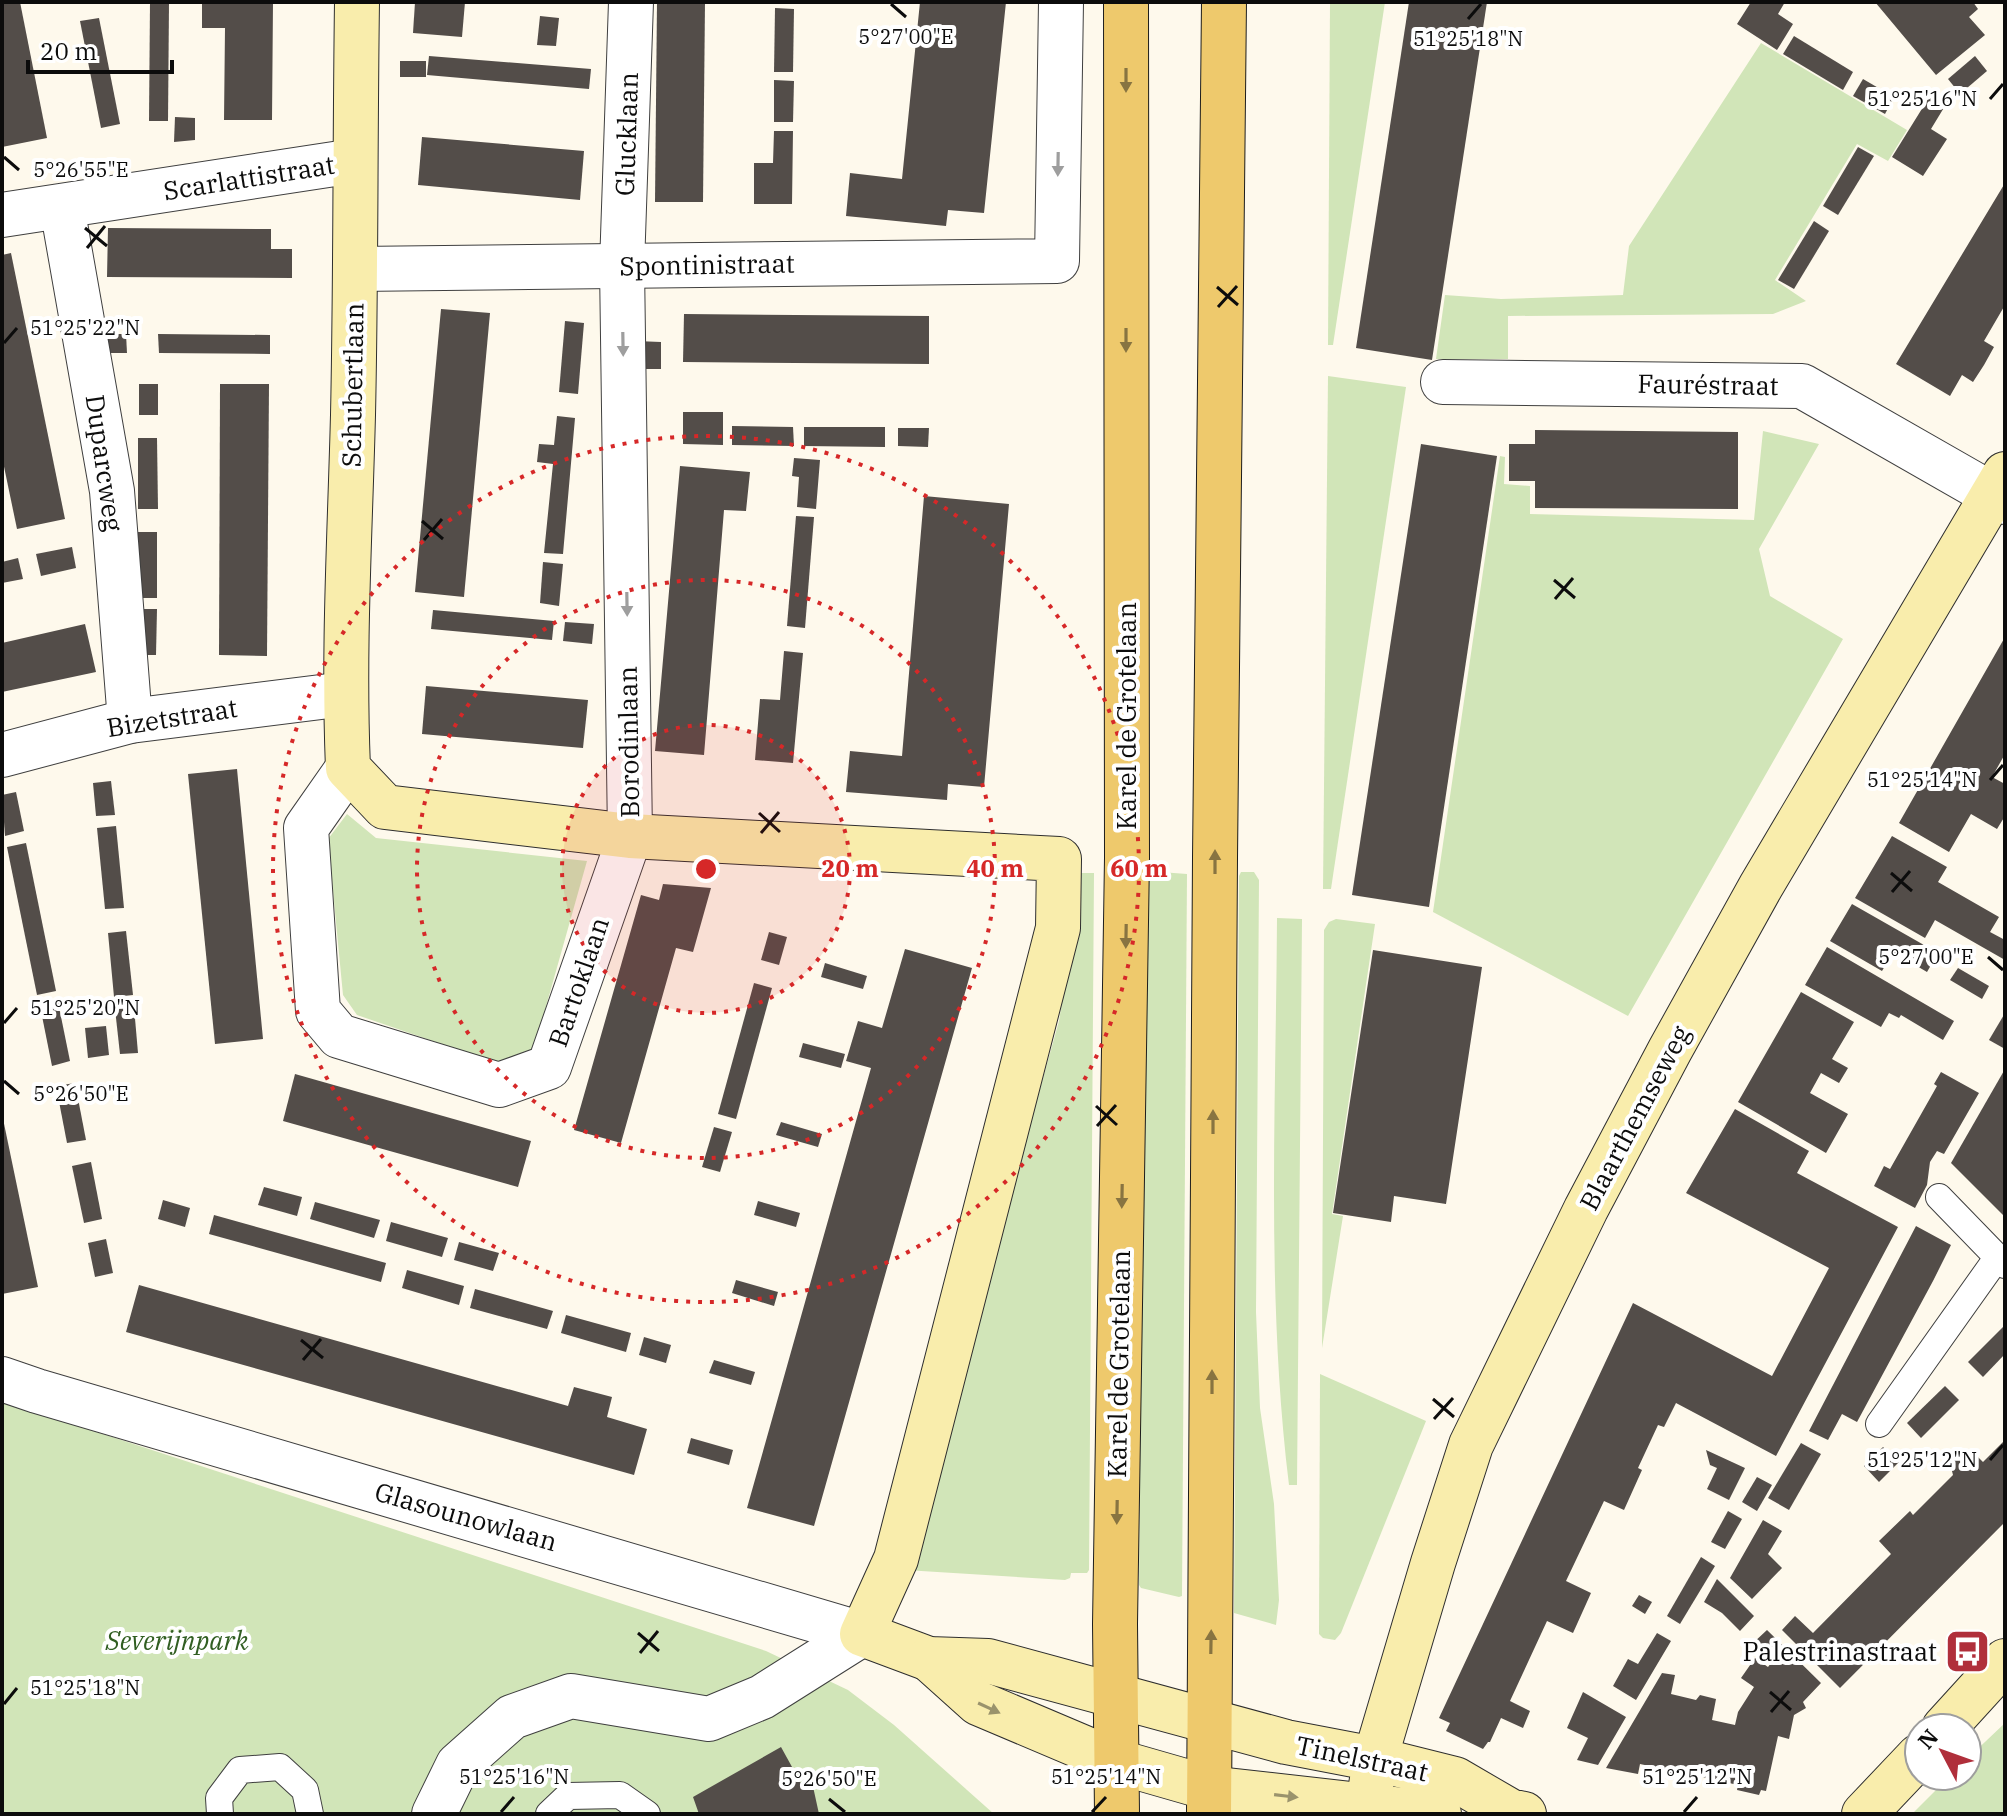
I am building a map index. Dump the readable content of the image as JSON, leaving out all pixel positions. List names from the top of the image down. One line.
{"streets":{"main road":["Karel de Grotelaan"],"street":["Glucklaan","Scarlattistraat","Spontinistraat","Schubertlaan","Fauréstraat","Duparcweg","Bizetstraat","Borodinlaan","Bartoklaan","Blaarthemseweg","Glasounowlaan","Tinelstraat"]},"crossings":[["Glucklaan","Spontinistraat"],["Glucklaan","Borodinlaan"],["Scarlattistraat","Schubertlaan"],["Scarlattistraat","Duparcweg"],["Spontinistraat","Schubertlaan"],["Spontinistraat","Borodinlaan"],["Schubertlaan","Bizetstraat"],["Schubertlaan","Bartoklaan"],["Fauréstraat","Blaarthemseweg"],["Duparcweg","Bizetstraat"],["Karel de Grotelaan","Glasounowlaan"],["Karel de Grotelaan","Tinelstraat"],["Borodinlaan","Bartoklaan"],["Borodinlaan","Glasounowlaan"],["Blaarthemseweg","Tinelstraat"],["Glasounowlaan","Tinelstraat"]],"parks":["Severijnpark"],"places":{"bus stop":["Palestrinastraat"]},"scale_bar":"20 m","north":"top left","coordinates":["5°27'00\"E","51°25'18\"N","51°25'16\"N","5°26'55\"E","51°25'22\"N","51°25'14\"N","51°25'20\"N","5°26'50\"E","51°25'12\"N"],"rings":["20 m","40 m","60 m"]}
